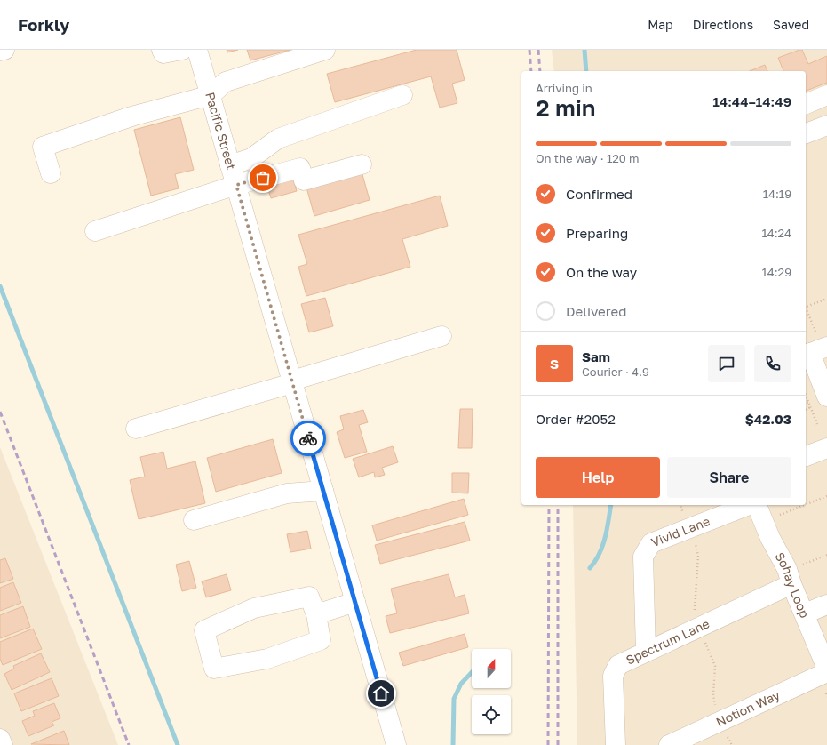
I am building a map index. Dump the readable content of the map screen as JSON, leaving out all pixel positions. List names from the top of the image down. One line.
{"streets":{"street":["Pacific Street","Vivid Lane","Sohay Loop","Spectrum Lane","Notion Way"]},"crossings":[["Vivid Lane","Spectrum Lane"],["Sohay Loop","Spectrum Lane"]],"north":"top","page":{"header":"Forkly","nav":["Map","Directions","Saved"],"heading":["2 min","Arriving in","14:44–14:49"],"panel":["Sam","Courier · 4.9","Order #2052","$42.03"],"bar":"On the way · 120 m","list":[["Confirmed","14:19"],["Preparing","14:24"],["On the way","14:29"],"Delivered"],"round":"S","buttons":["Help","Share"]}}
